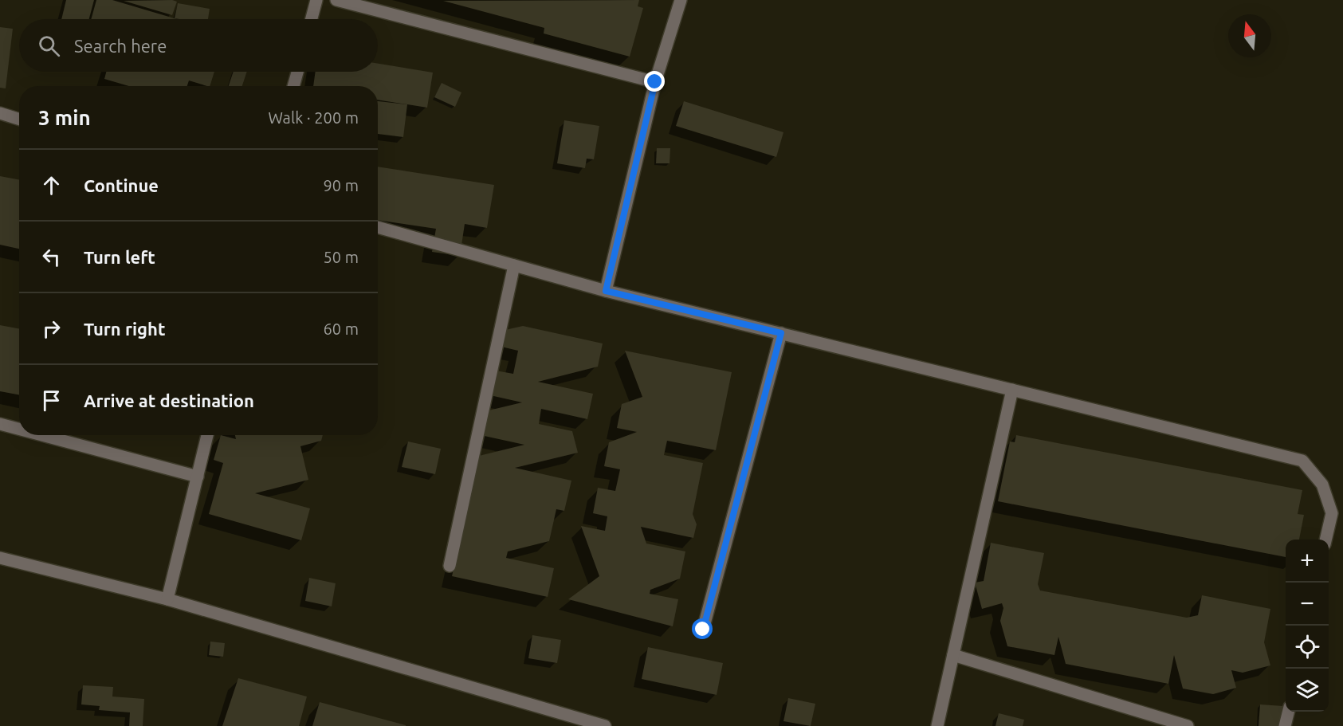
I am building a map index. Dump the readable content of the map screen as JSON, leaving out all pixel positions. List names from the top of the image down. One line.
{"north":"top","page":{"search":"Search here","heading":["3 min","Walk · 200 m"],"list":[["Continue","90 m"],["Turn left","50 m"],["Turn right","60 m"],"Arrive at destination"],"map_buttons":["+","−"]}}
